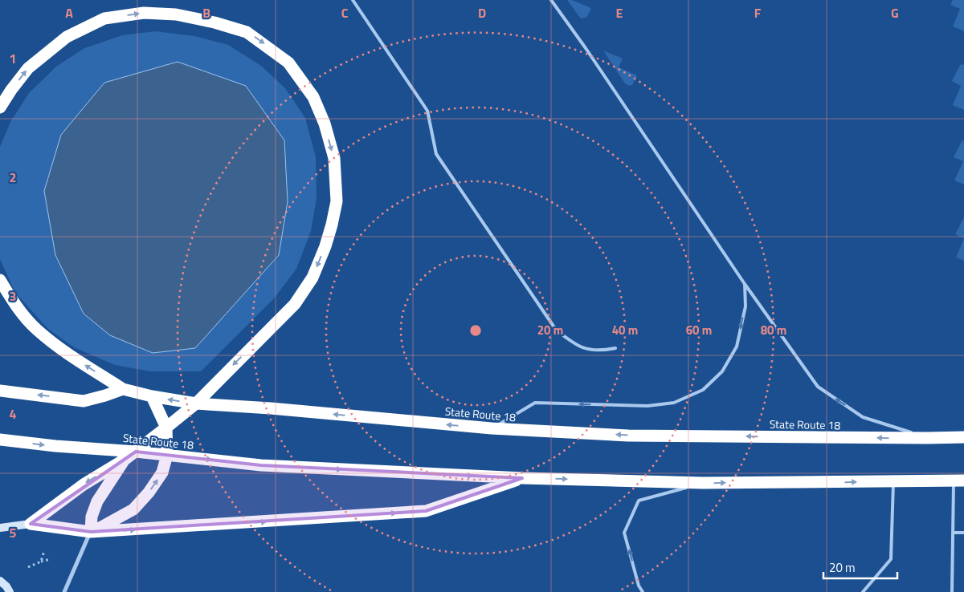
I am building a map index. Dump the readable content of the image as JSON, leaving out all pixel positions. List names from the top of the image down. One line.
{"streets":{"highway":["State Route 18"]},"scale_bar":"20 m","grid":{"columns":["A","B","C","D","E","F","G"],"rows":["1","2","3","4","5"]},"rings":["20 m","40 m","60 m","80 m"]}
